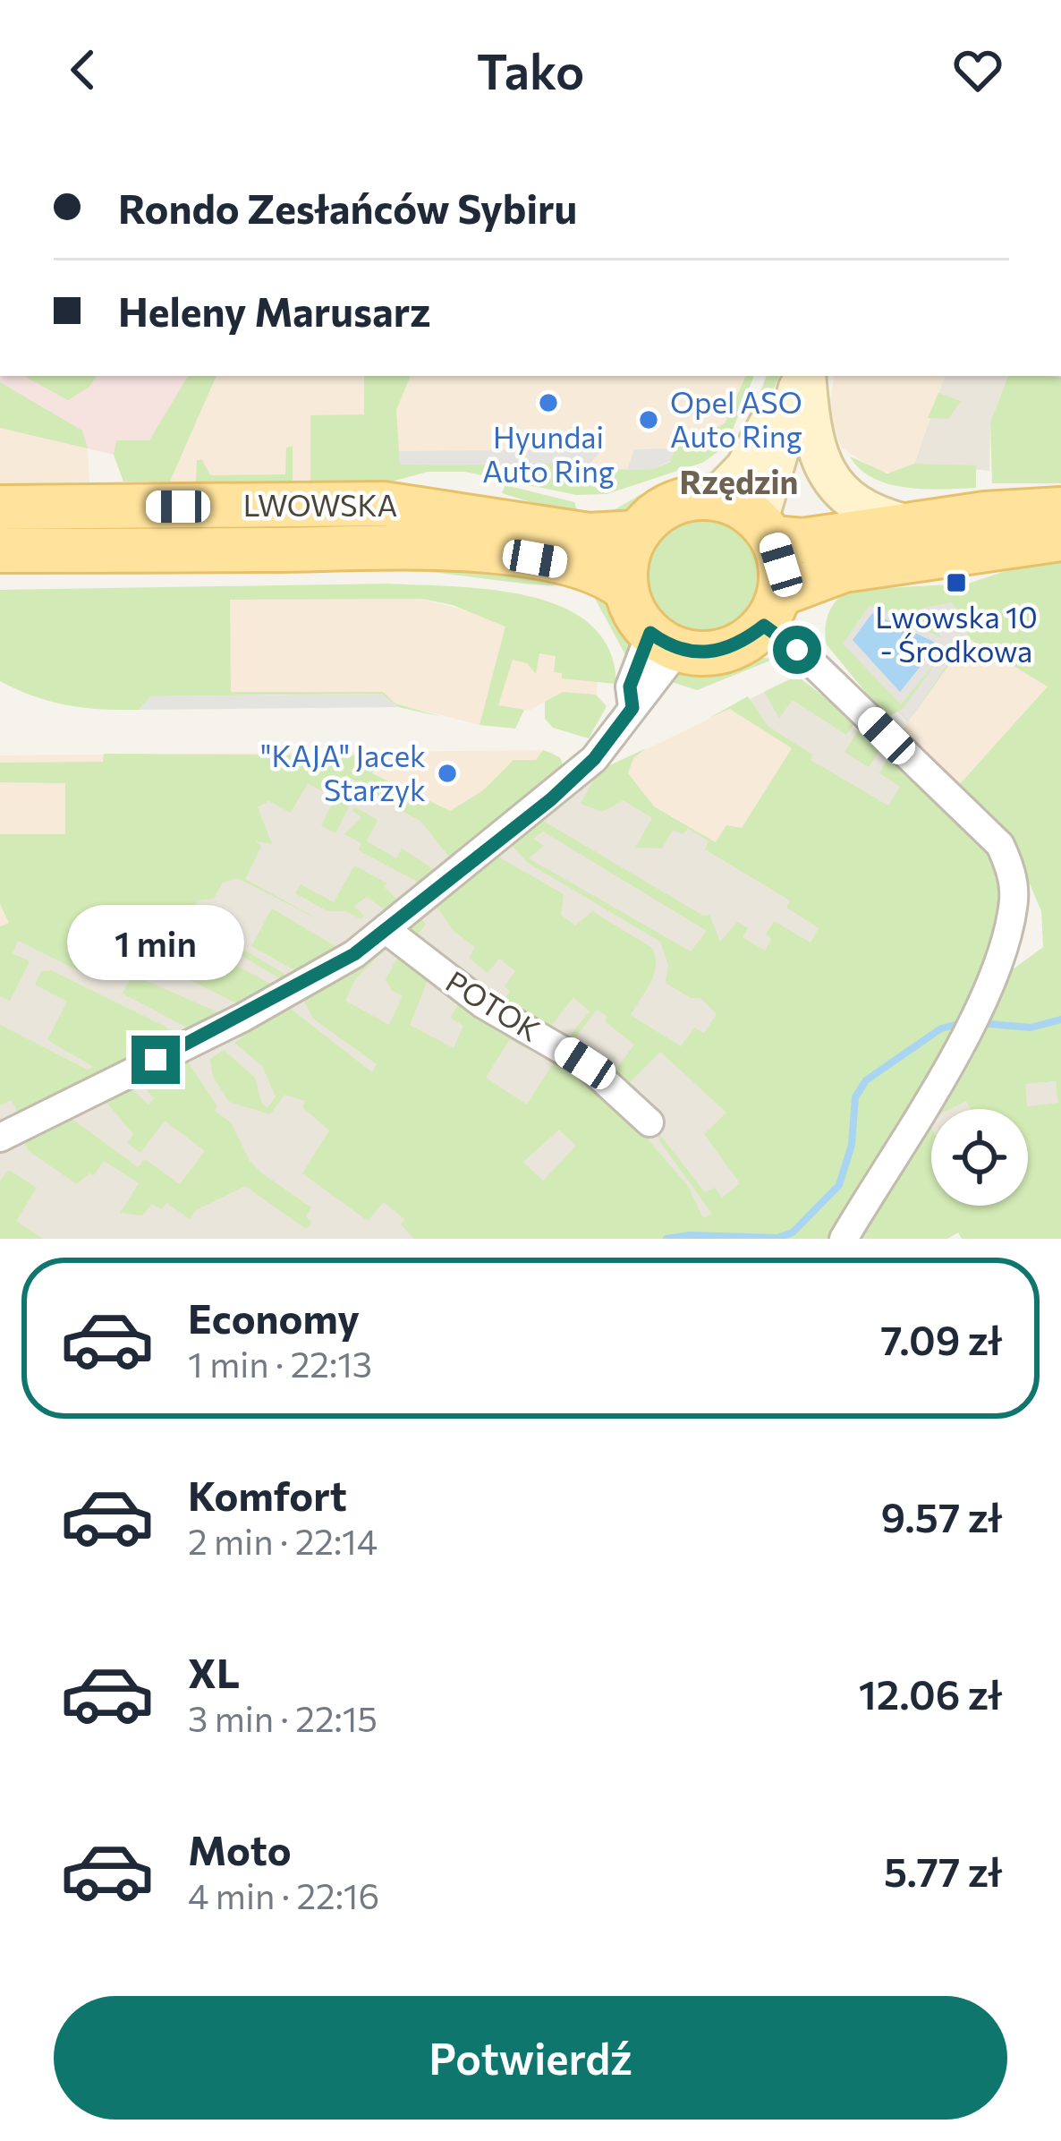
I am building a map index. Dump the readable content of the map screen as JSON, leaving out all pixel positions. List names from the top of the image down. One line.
{"streets":{"main road":["LWOWSKA"],"street":["POTOK"]},"districts":["Rzędzin"],"places":{"other":["Hyundai Auto Ring","Opel ASO Auto Ring","\"KAJA\" Jacek Starzyk"],"transit":["Lwowska 10 - Środkowa"]},"page":{"header":"Tako","banner":["Rondo Zesłańców Sybiru","Heleny Marusarz"],"bubble":"1 min","list":[{"name":"Economy","note":"1 min · 22:13","value":"7.09 zł"},{"name":"Komfort","note":"2 min · 22:14","value":"9.57 zł"},{"name":"XL","note":"3 min · 22:15","value":"12.06 zł"},{"name":"Moto","note":"4 min · 22:16","value":"5.77 zł"}],"buttons":"Potwierdź"}}
